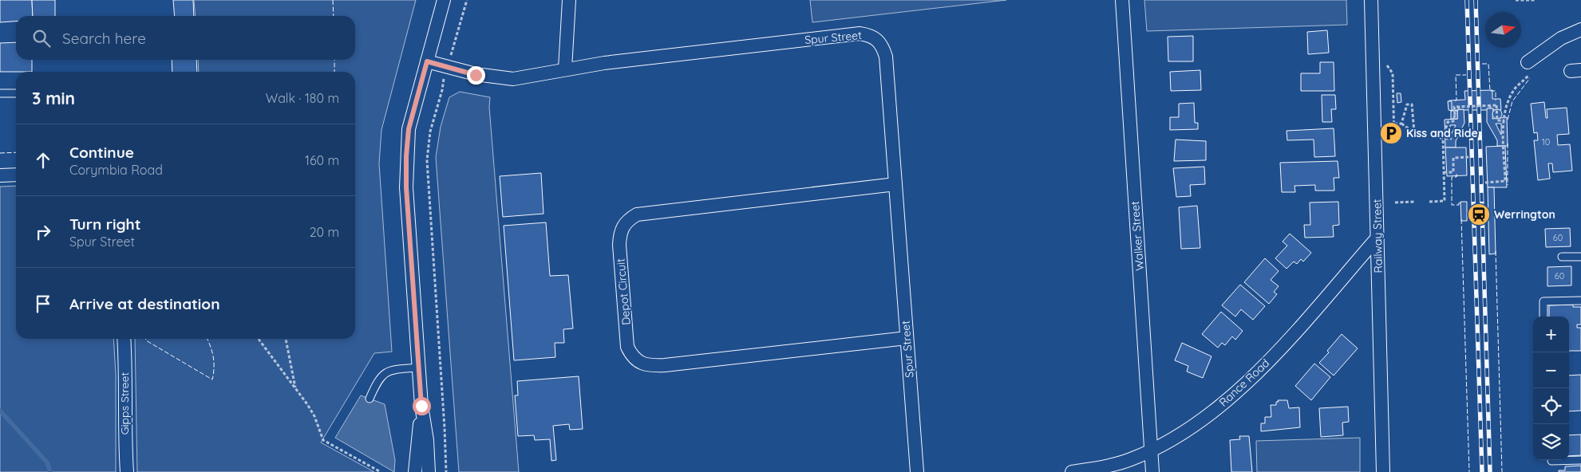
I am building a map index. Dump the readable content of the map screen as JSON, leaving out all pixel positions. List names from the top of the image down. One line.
{"streets":{"street":["Spur Street","Walker Street","Railway Street","Depot Circuit","Rance Road","Gipps Street"]},"crossings":[["Spur Street","Depot Circuit"],["Walker Street","Rance Road"],["Railway Street","Rance Road"]],"places":{"parking":["Kiss and Ride"],"station":["Werrington"]},"house_numbers":["10","60","60"],"north":"right","page":{"search":"Search here","heading":["3 min","Walk · 180 m"],"list":[["Continue","Corymbia Road","160 m"],["Turn right","Spur Street","20 m"],"Arrive at destination"],"map_buttons":["+","−"]}}
